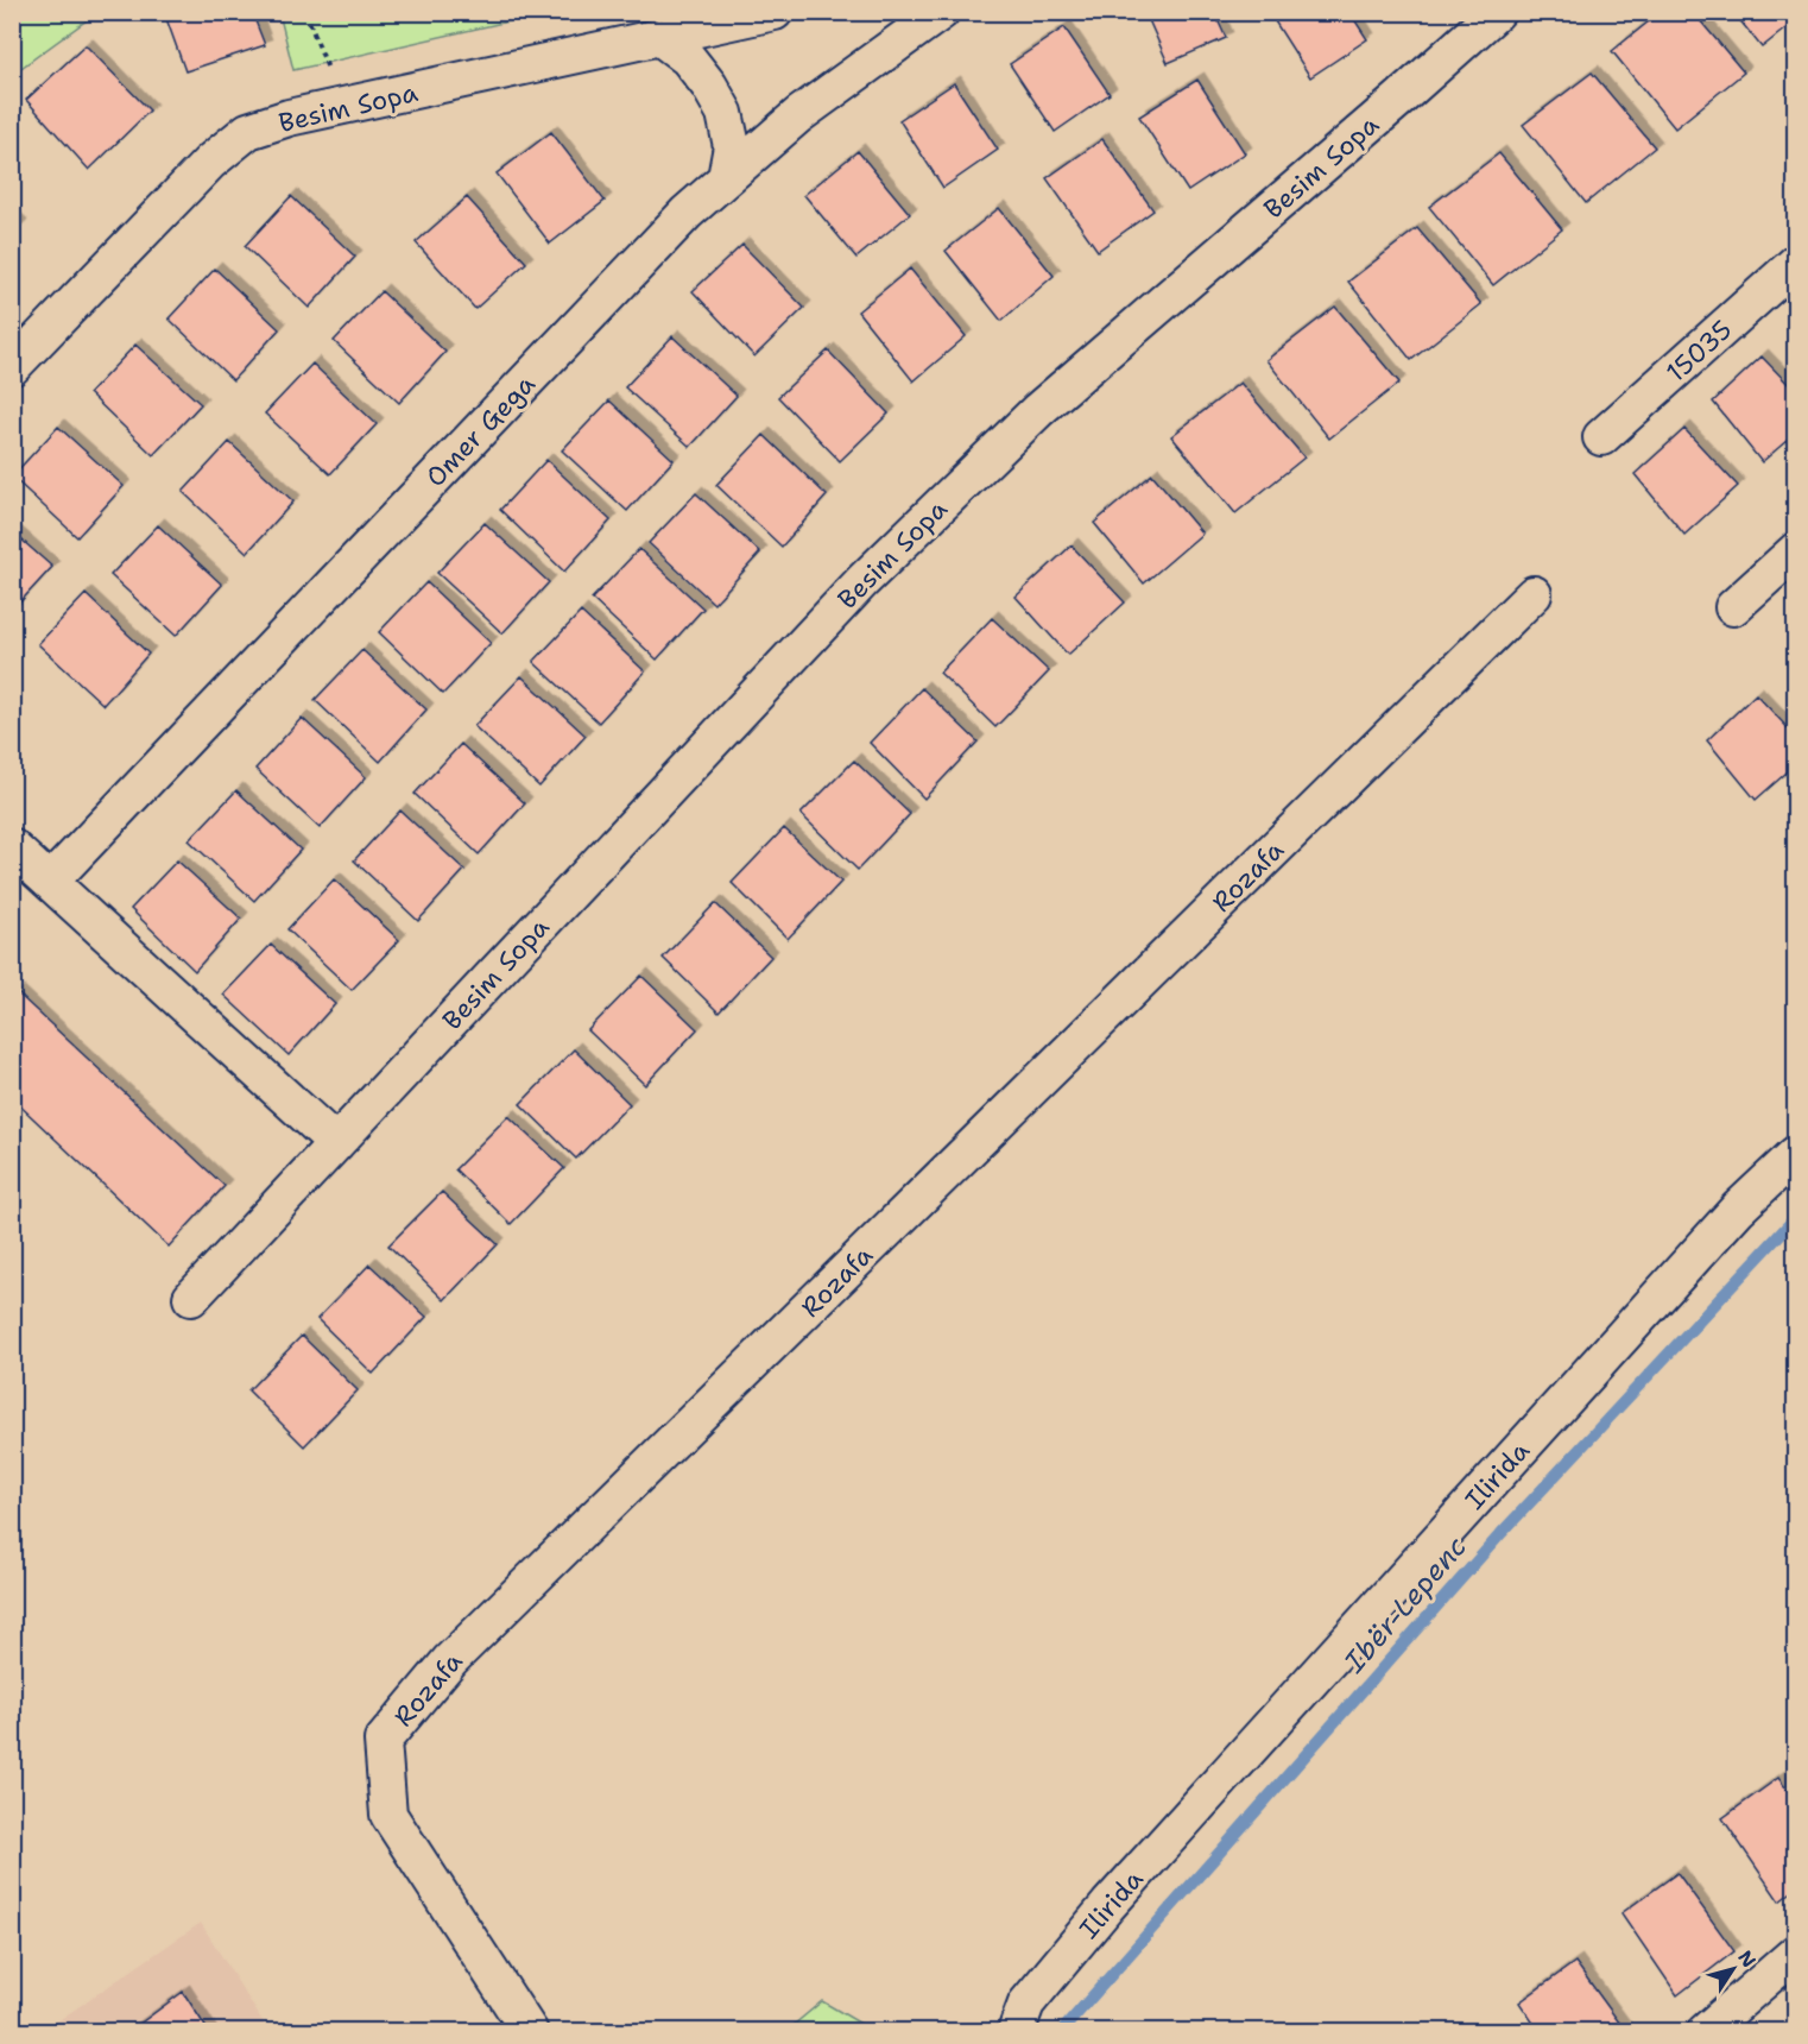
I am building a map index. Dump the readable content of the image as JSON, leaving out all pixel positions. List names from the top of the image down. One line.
{"streets":{"street":["Besim Sopa","15035","Omer Gega","Rozafa","Ilirida"]},"water":["Ibër-Lepenc"],"north":"top right"}
